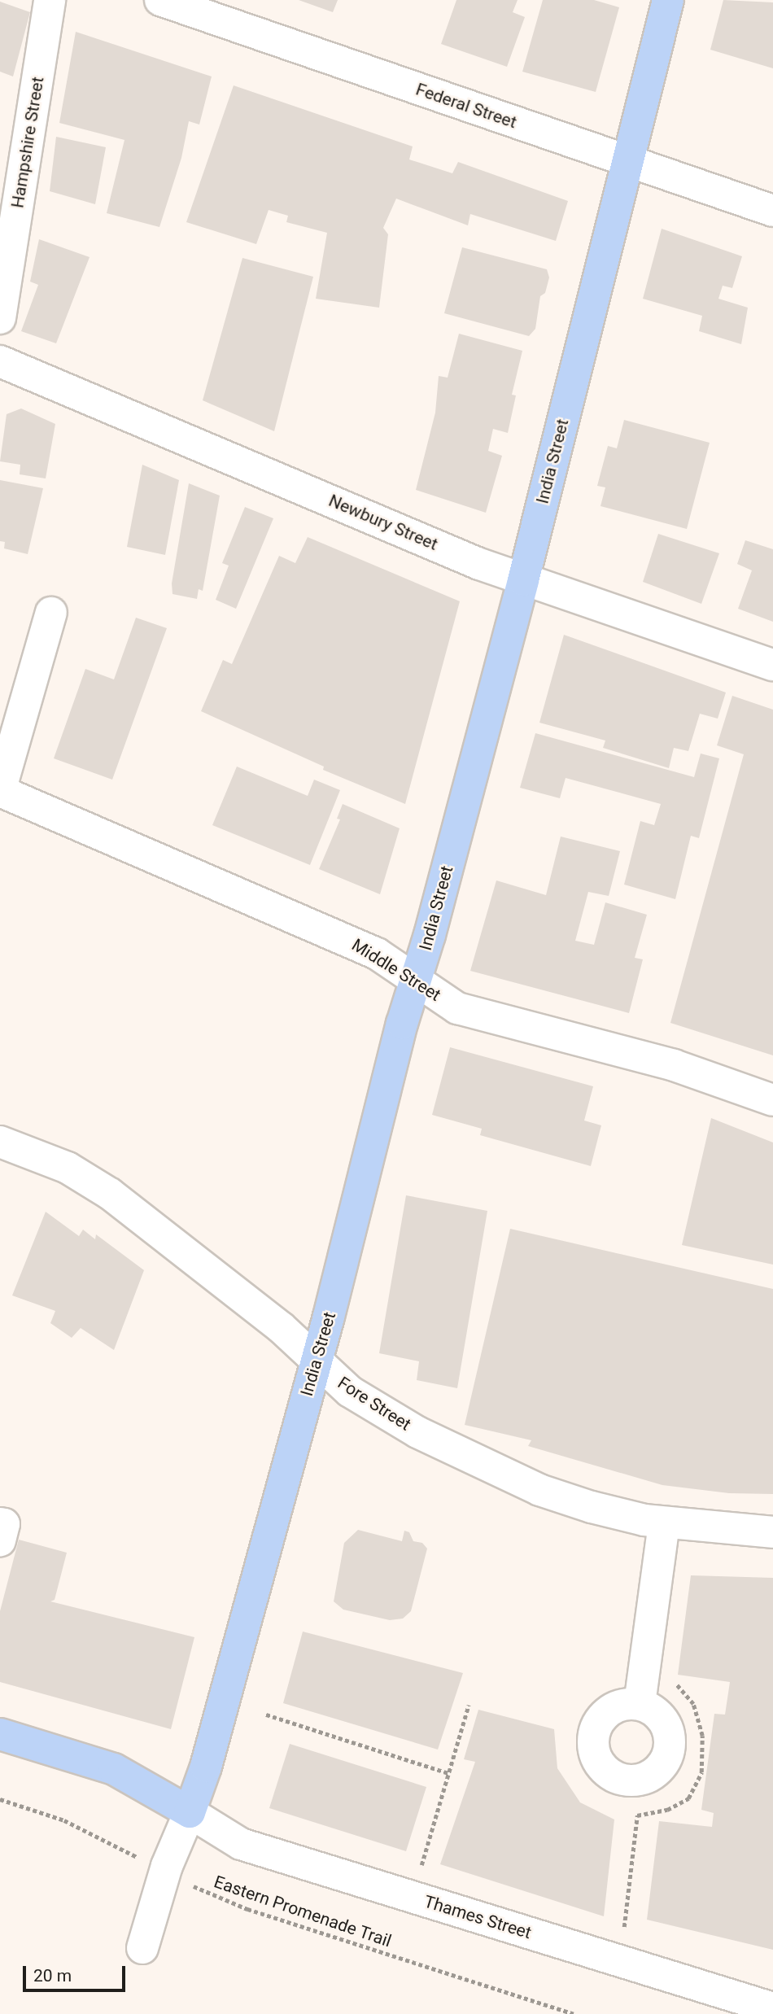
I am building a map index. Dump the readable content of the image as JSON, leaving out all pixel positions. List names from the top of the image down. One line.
{"streets":{"main road":["India Street"],"street":["Federal Street","Hampshire Street","Newbury Street","Middle Street","Fore Street","Thames Street"],"path":["Eastern Promenade Trail"]},"crossings":[["Federal Street","India Street"],["India Street","Newbury Street"],["India Street","Middle Street"],["India Street","Fore Street"],["India Street","Thames Street"]],"scale_bar":"20 m"}
